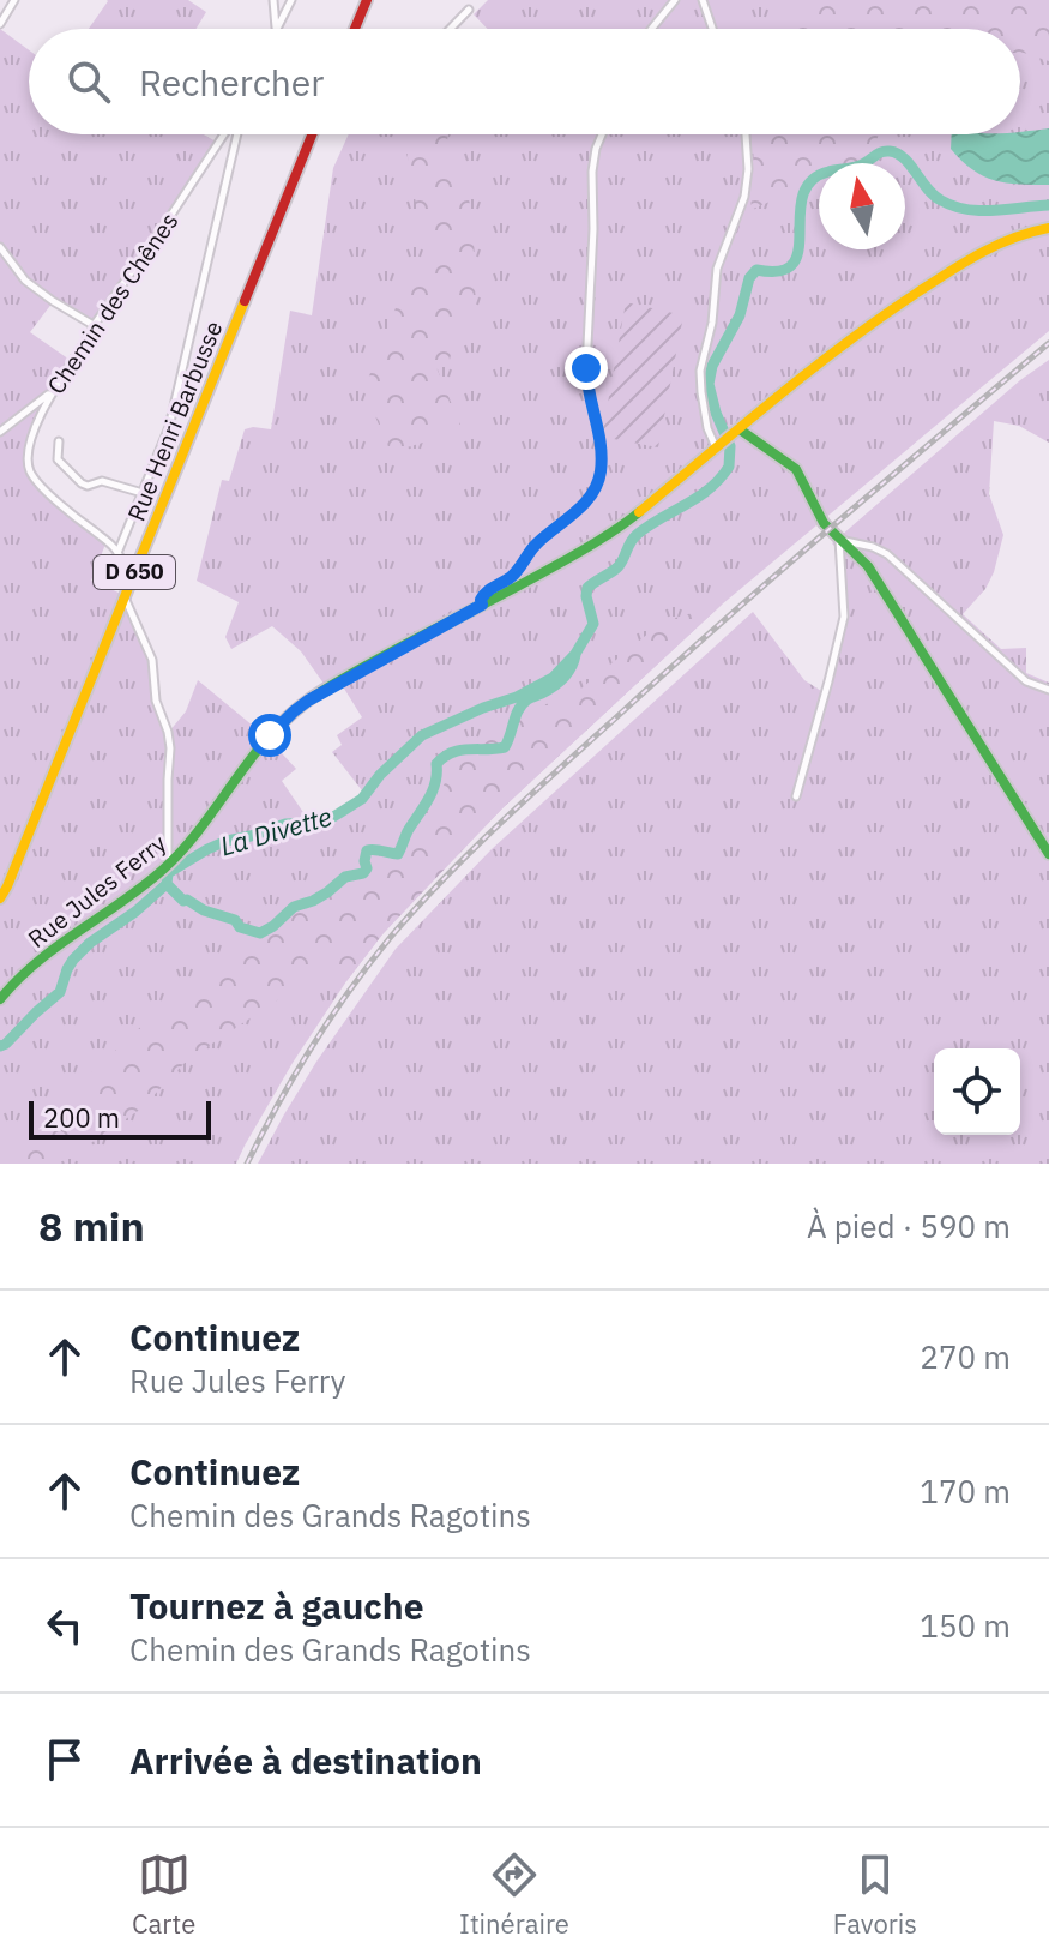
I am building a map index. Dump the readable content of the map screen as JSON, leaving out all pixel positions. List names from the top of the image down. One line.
{"streets":{"main road":["Rue Henri Barbusse","D 650","Rue Jules Ferry"],"street":["Chemin des Chênes"]},"crossings":[["Chemin des Chênes","Rue Henri Barbusse"]],"water":["La Divette"],"scale_bar":"200 m","north":"top","page":{"search":"Rechercher","scale":"200 m","heading":["8 min","À pied · 590 m"],"list":[["Continuez","Rue Jules Ferry","270 m"],["Continuez","Chemin des Grands Ragotins","170 m"],["Tournez à gauche","Chemin des Grands Ragotins","150 m"],"Arrivée à destination"],"nav":["Carte","Itinéraire","Favoris"]}}
